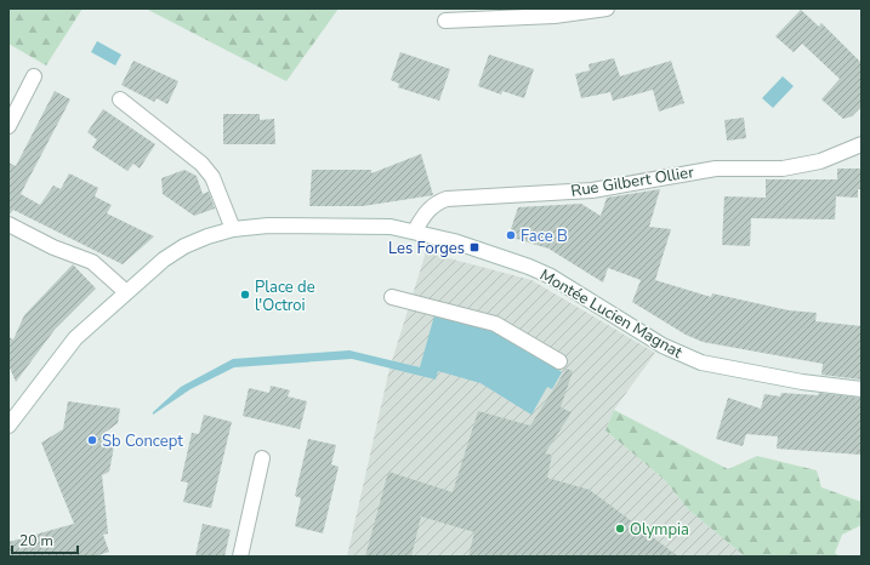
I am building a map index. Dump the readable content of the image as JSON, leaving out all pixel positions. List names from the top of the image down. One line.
{"streets":{"street":["Rue Gilbert Ollier","Montée Lucien Magnat"]},"crossings":[["Rue Gilbert Ollier","Montée Lucien Magnat"]],"places":{"other":["Face B","Place de l'Octroi","Sb Concept","Olympia"],"transit":["Les Forges"]},"scale_bar":"20 m"}
